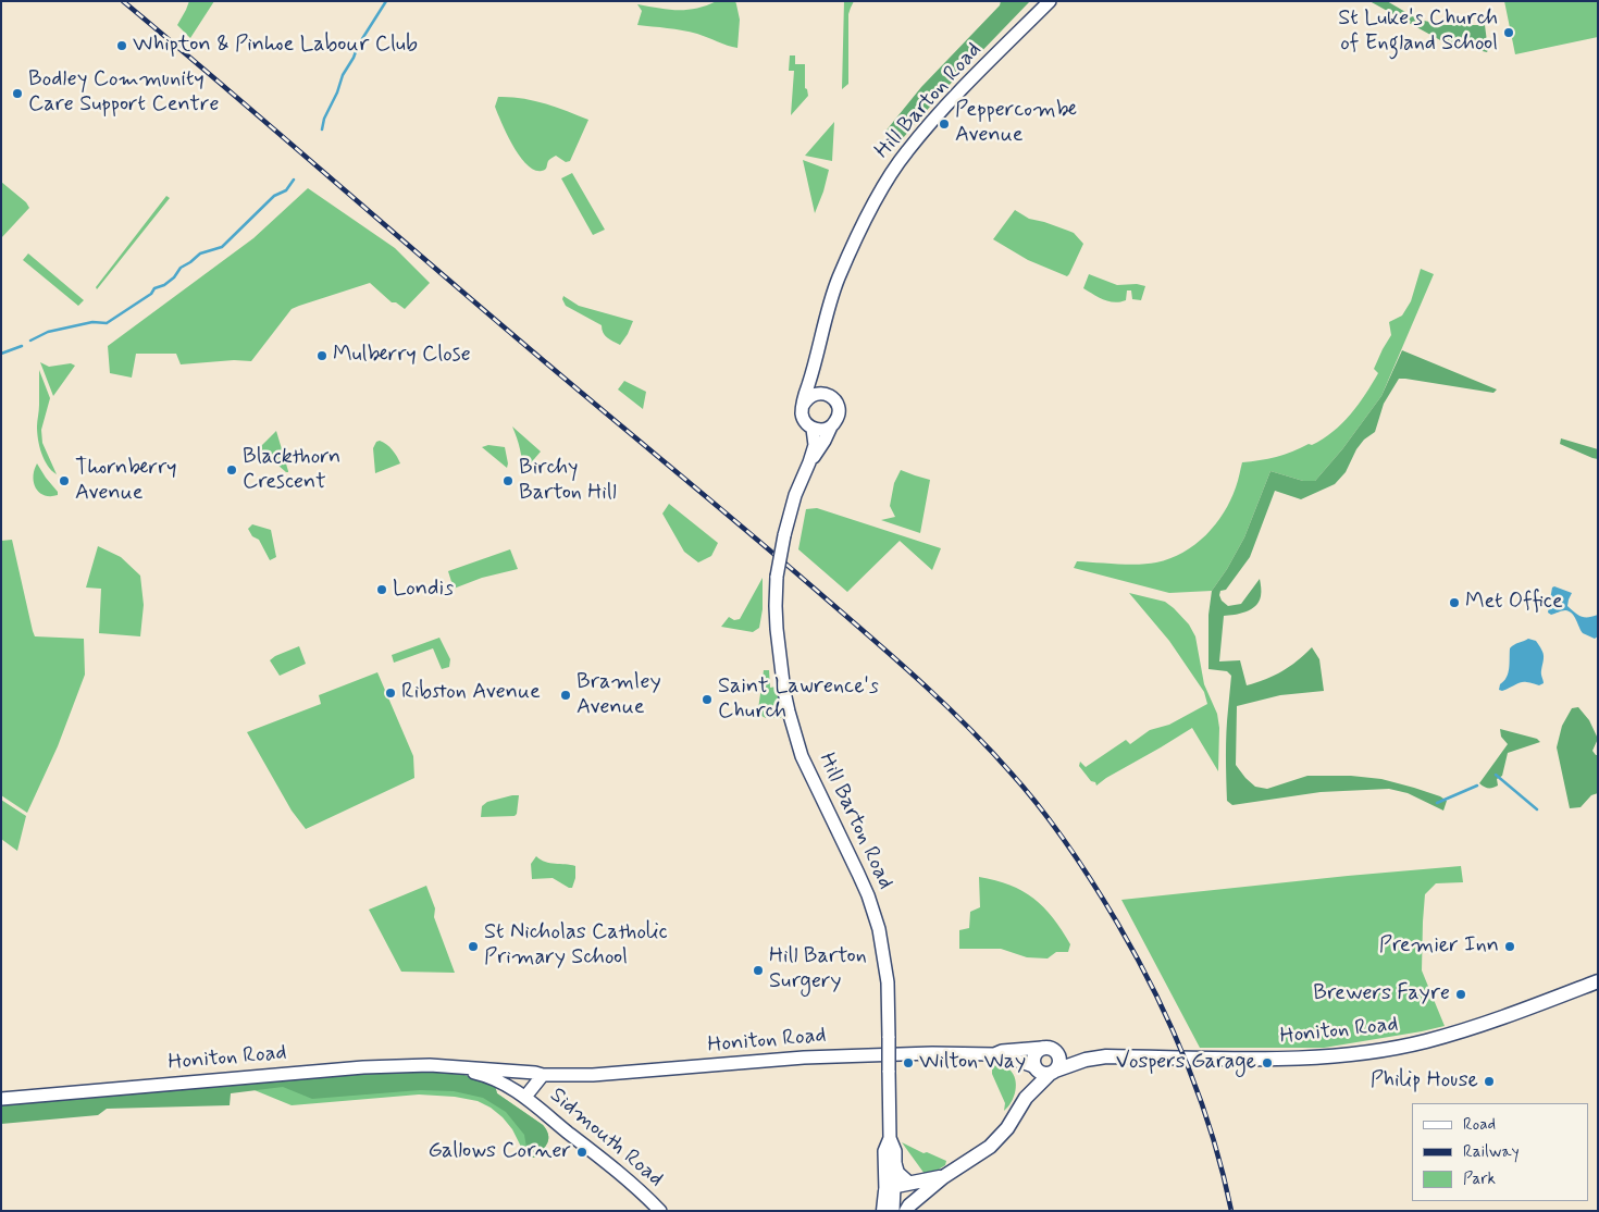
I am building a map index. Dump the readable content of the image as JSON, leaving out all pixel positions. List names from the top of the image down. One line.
{"streets":{"main road":["Hill Barton Road","Honiton Road","Sidmouth Road"]},"crossings":[["Honiton Road","Sidmouth Road"]],"places":["St Luke's Church of England School","Whipton & Pinhoe Labour Club","Bodley Community Care Support Centre","Peppercombe Avenue","Mulberry Close","Blackthorn Crescent","Thornberry Avenue","Birchy Barton Hill","Londis","Met Office","Ribston Avenue","Bramley Avenue","Saint Lawrence's Church","St Nicholas Catholic Primary School","Premier Inn","Hill Barton Surgery","Brewers Fayre","Wilton Way","Vospers Garage","Philip House","Gallows Corner"],"legend":["Road","Railway","Park"]}
